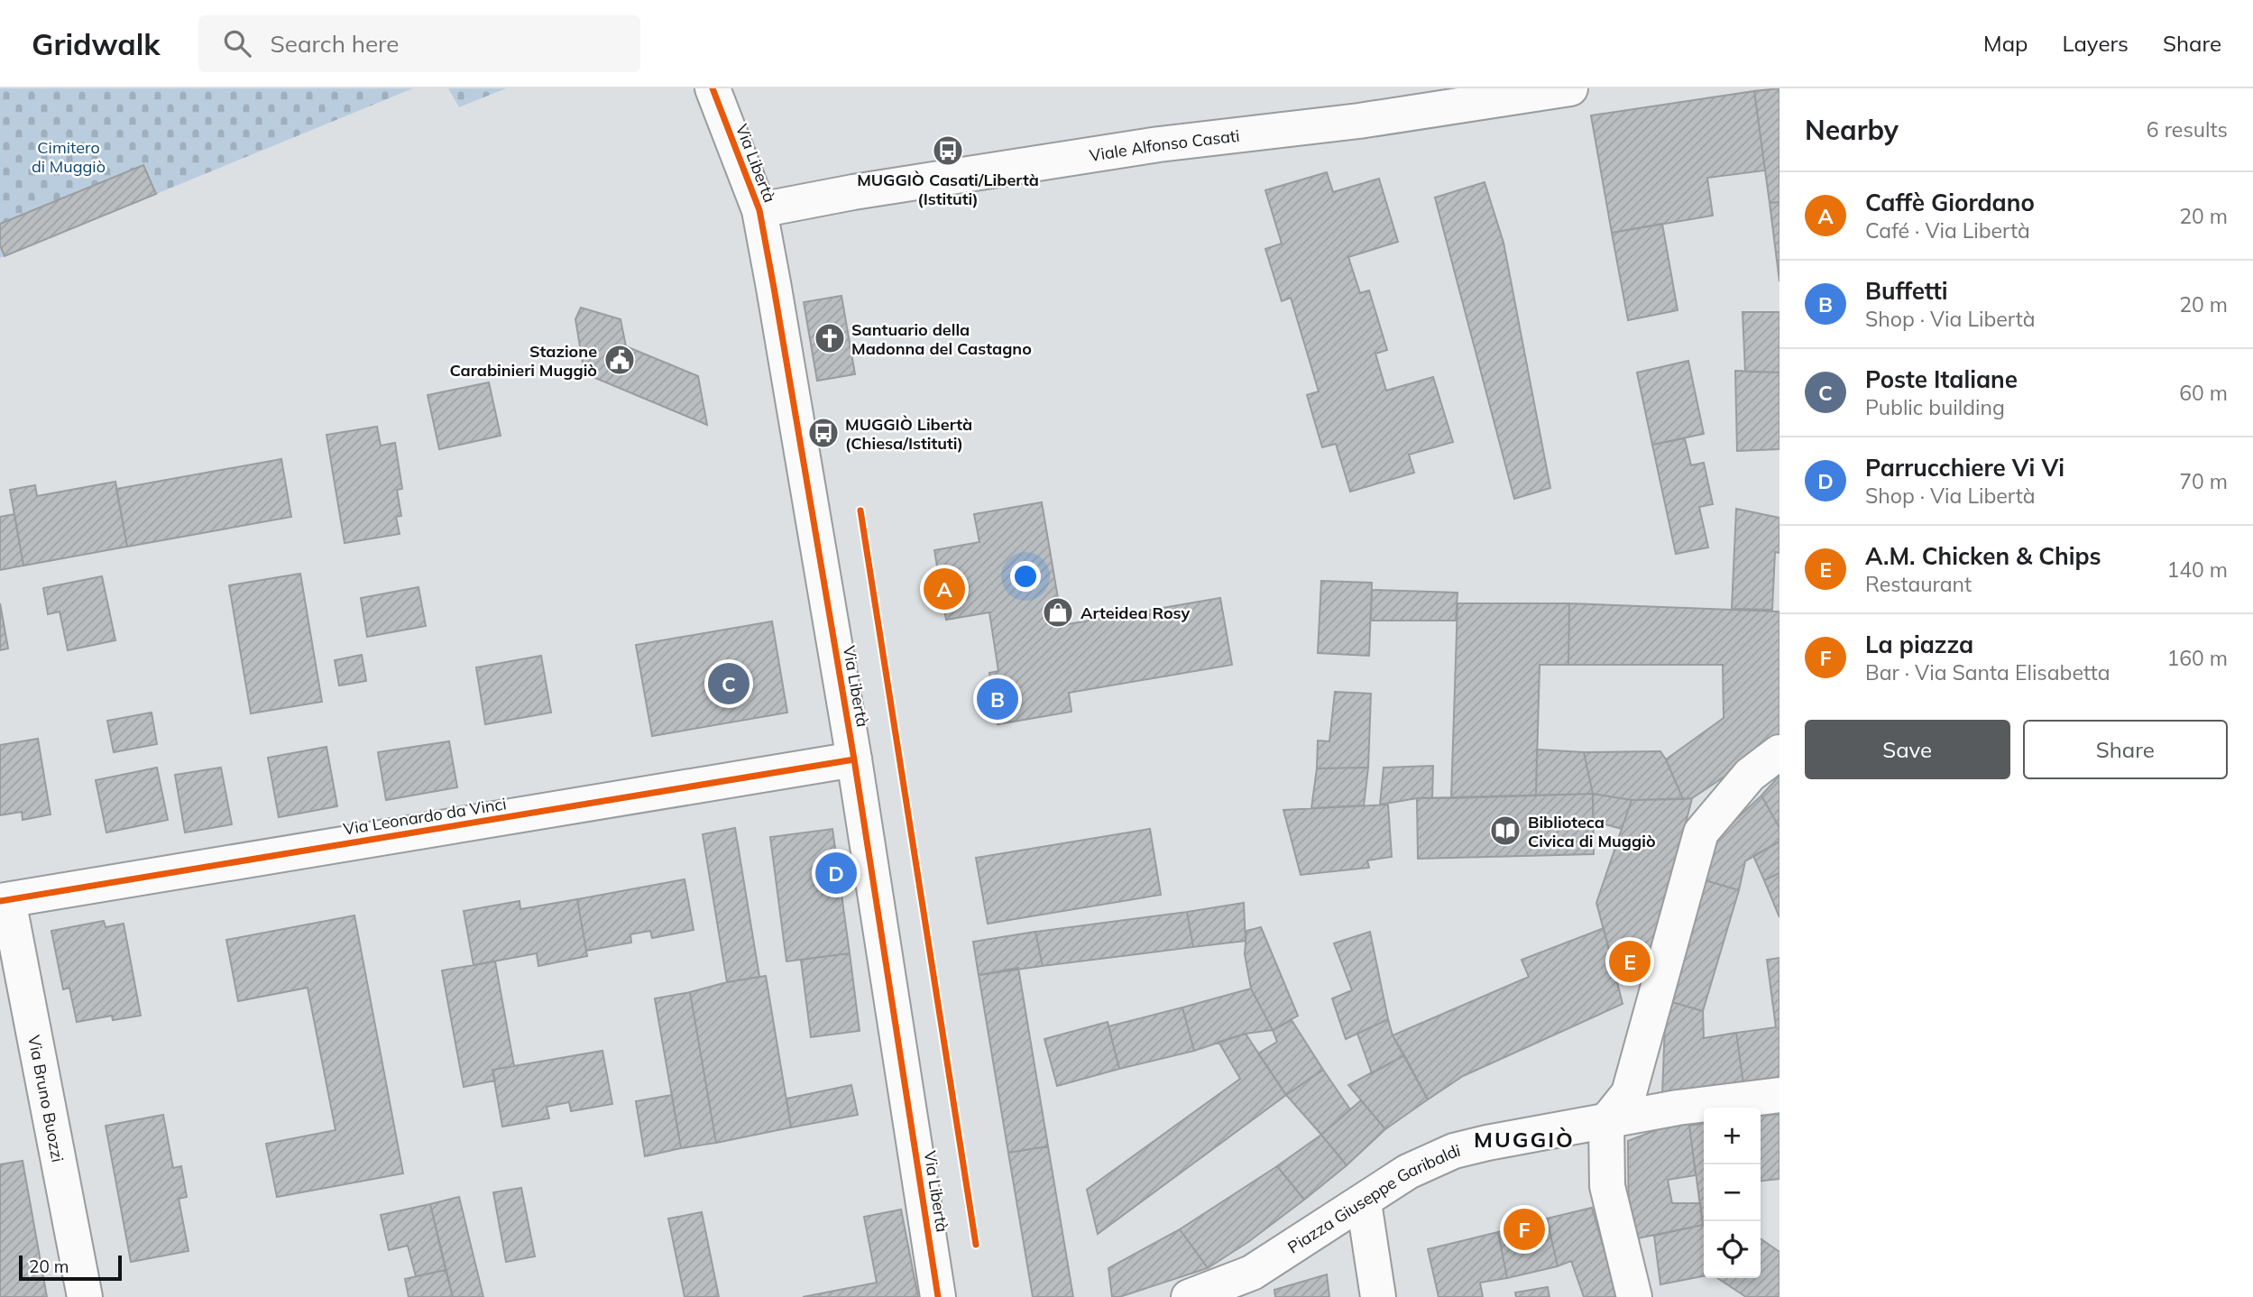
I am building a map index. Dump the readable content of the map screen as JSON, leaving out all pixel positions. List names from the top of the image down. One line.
{"streets":{"street":["Viale Alfonso Casati","Via Libertà","Via Leonardo da Vinci","Via Bruno Buozzi","Piazza Giuseppe Garibaldi"]},"crossings":[["Viale Alfonso Casati","Via Libertà"],["Via Libertà","Via Leonardo da Vinci"],["Via Leonardo da Vinci","Via Bruno Buozzi"]],"districts":["MUGGIÒ"],"parks":["Cimitero di Muggiò"],"places":{"bus stop":["MUGGIÒ Casati/Libertà (Istituti)","MUGGIÒ Libertà (Chiesa/Istituti)"],"church":["Santuario della Madonna del Castagno"],"public building":["Stazione Carabinieri Muggiò"],"shop":["Arteidea Rosy"],"library":["Biblioteca Civica di Muggiò"]},"scale_bar":"20 m","page":{"header":"Gridwalk","search":"Search here","nav":["Map","Layers","Share"],"heading":["Nearby","6 results"],"list":[{"mark":"A","name":"Caffè Giordano","note":"Café · Via Libertà","value":"20 m"},{"mark":"B","name":"Buffetti","note":"Shop · Via Libertà","value":"20 m"},{"mark":"C","name":"Poste Italiane","note":"Public building","value":"60 m"},{"mark":"D","name":"Parrucchiere Vi Vi","note":"Shop · Via Libertà","value":"70 m"},{"mark":"E","name":"A.M. Chicken & Chips","note":"Restaurant","value":"140 m"},{"mark":"F","name":"La piazza","note":"Bar · Via Santa Elisabetta","value":"160 m"}],"pins":["A","C","B","D","E","F"],"buttons":["Save","Share"],"map_buttons":["+","−"],"scale":"20 m"}}
